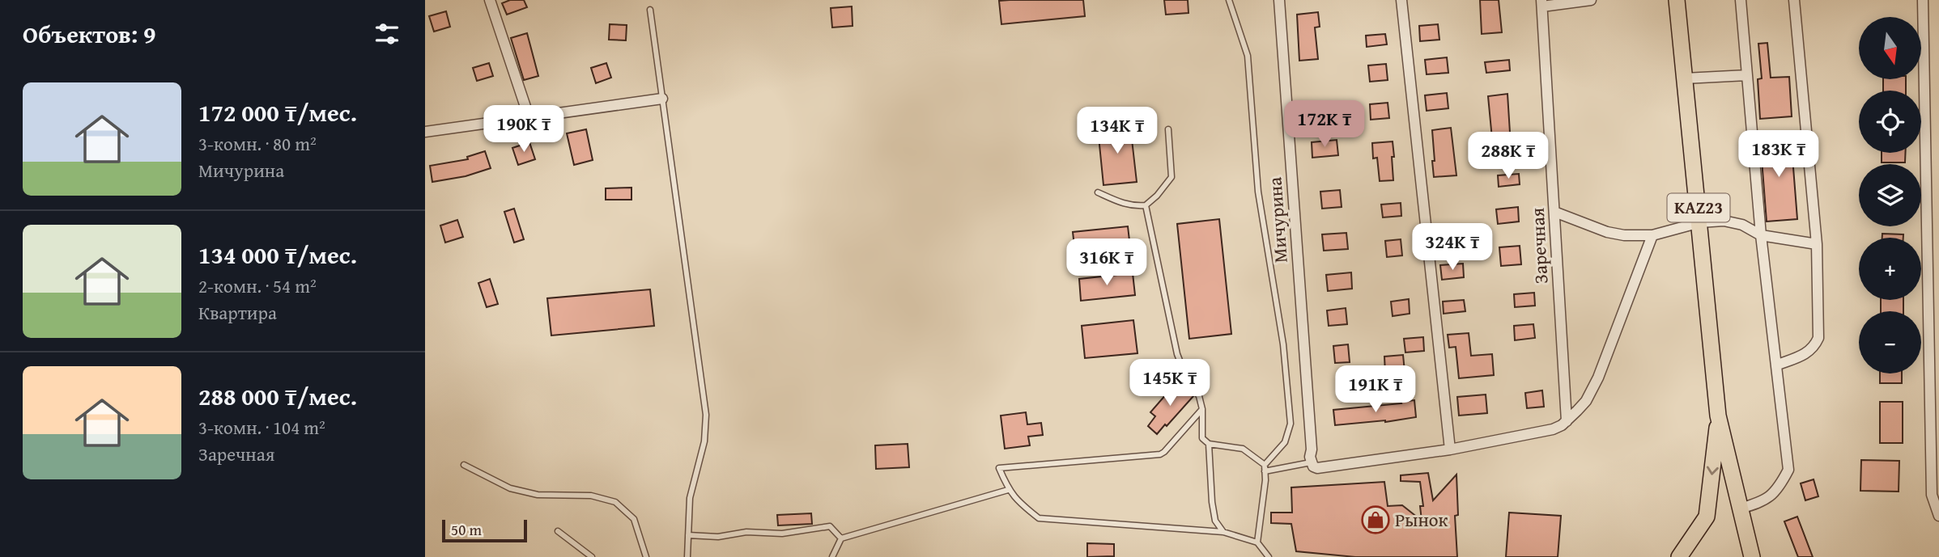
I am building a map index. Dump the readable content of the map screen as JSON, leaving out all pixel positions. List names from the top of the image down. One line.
{"streets":{"highway":["KAZ23"],"street":["Мичурина","Заречная"]},"places":{"shop":["Рынок"]},"scale_bar":"50 m","north":"bottom","page":{"heading":"Объектов: 9","map_buttons":["+","−"],"list":[{"name":"172 000 ₸/мес.","note":"3-комн. · 80 m² · Мичурина"},{"name":"134 000 ₸/мес.","note":"2-комн. · 54 m² · Квартира"},{"name":"288 000 ₸/мес.","note":"3-комн. · 104 m² · Заречная"}],"price":["172K ₸","190K ₸","134K ₸","183K ₸","288K ₸","324K ₸","316K ₸","145K ₸","191K ₸"],"scale":"50 m"}}
